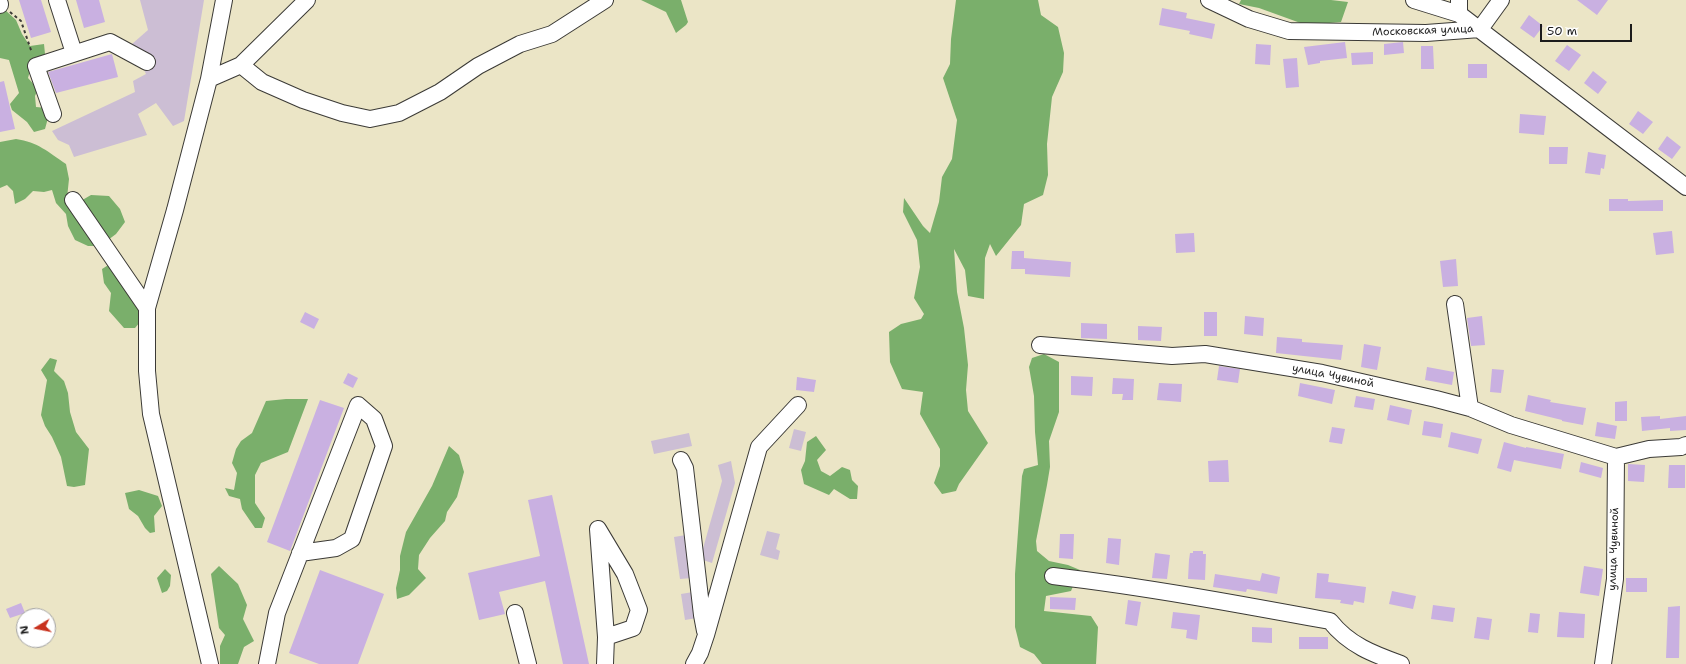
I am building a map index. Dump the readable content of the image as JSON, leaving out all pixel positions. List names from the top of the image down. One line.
{"streets":{"street":["Московская улица","улица Чувиной"]},"scale_bar":"50 m","north":"left"}
